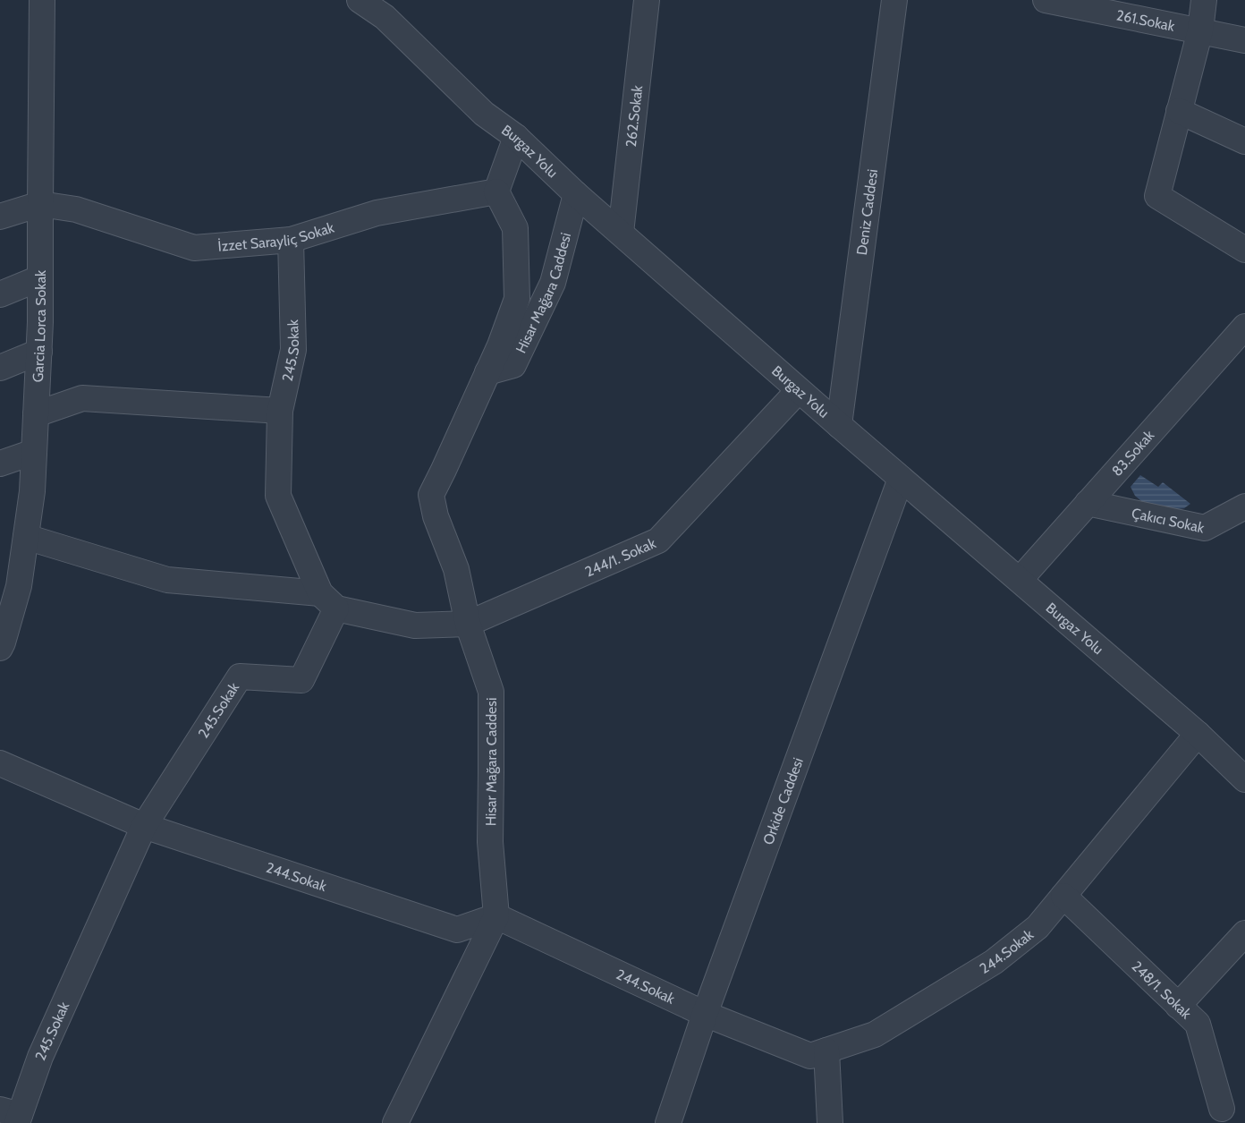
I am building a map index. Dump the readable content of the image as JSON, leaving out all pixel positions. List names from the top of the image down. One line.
{"streets":{"street":["261.Sokak","262.Sokak","Burgaz Yolu","Deniz Caddesi","İzzet Sarayliç Sokak","Hisar Mağara Caddesi","Garcia Lorca Sokak","245.Sokak","83.Sokak","Çakıcı Sokak","244/1. Sokak","Orkide Caddesi","244.Sokak","248/1. Sokak"]},"crossings":[["262.Sokak","Burgaz Yolu"],["Burgaz Yolu","Deniz Caddesi"],["Burgaz Yolu","Hisar Mağara Caddesi"],["Burgaz Yolu","83.Sokak"],["Burgaz Yolu","244/1. Sokak"],["Burgaz Yolu","Orkide Caddesi"],["Burgaz Yolu","244.Sokak"],["İzzet Sarayliç Sokak","Hisar Mağara Caddesi"],["İzzet Sarayliç Sokak","Garcia Lorca Sokak"],["İzzet Sarayliç Sokak","245.Sokak"],["Hisar Mağara Caddesi","244/1. Sokak"],["Hisar Mağara Caddesi","244.Sokak"],["245.Sokak","244.Sokak"],["83.Sokak","Çakıcı Sokak"],["Orkide Caddesi","244.Sokak"],["244.Sokak","248/1. Sokak"]]}
